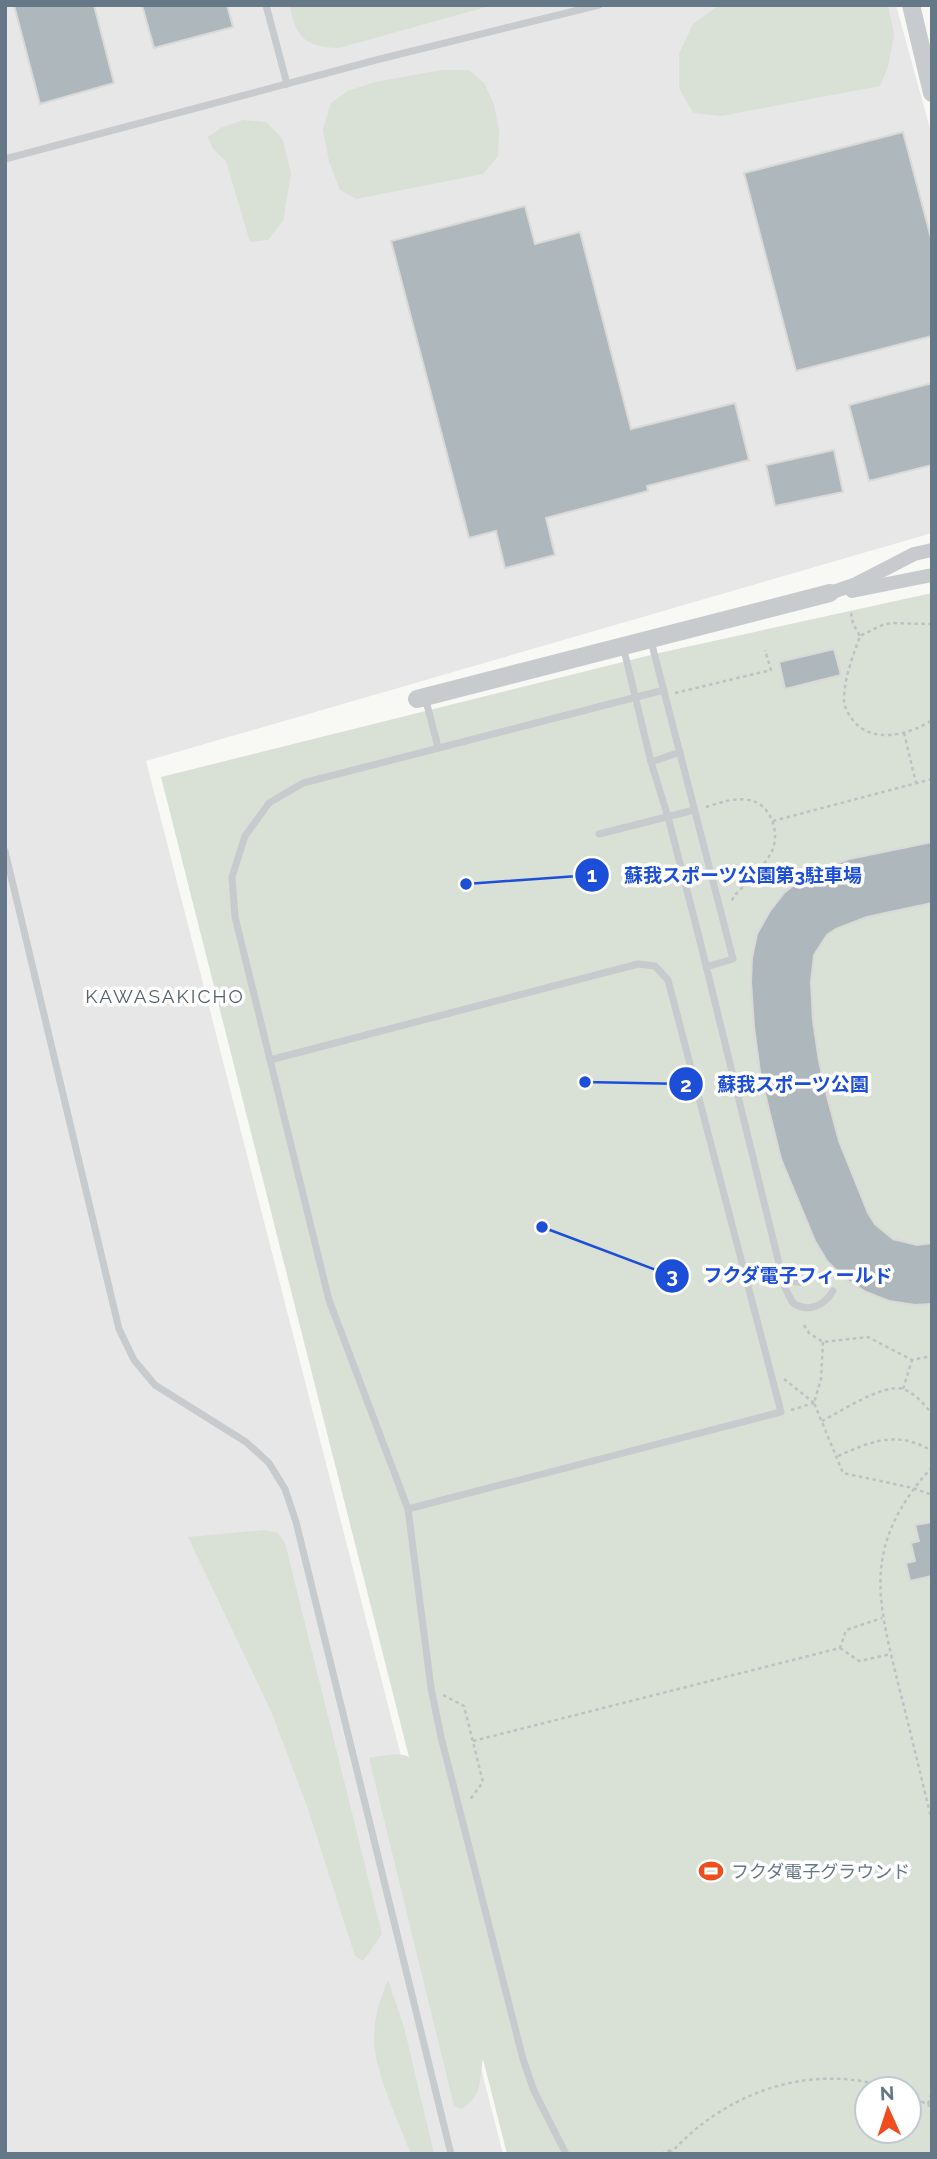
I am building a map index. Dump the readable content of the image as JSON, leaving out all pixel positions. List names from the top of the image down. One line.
{"districts":["KAWASAKICHO"],"places":{"other":["蘇我スポーツ公園第3駐車場","蘇我スポーツ公園","フクダ電子フィールド"],"sports":["フクダ電子グラウンド"]},"north":"top"}
